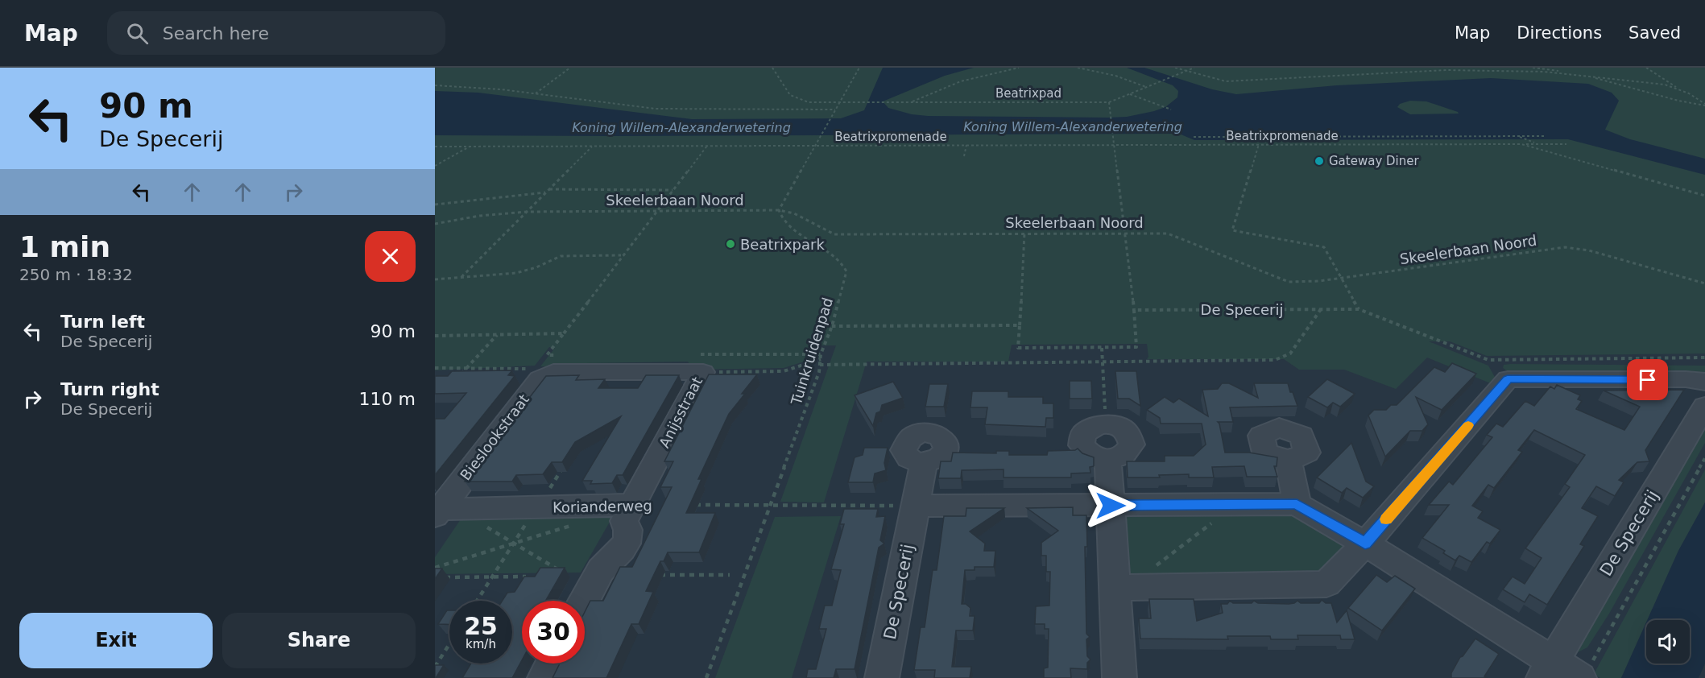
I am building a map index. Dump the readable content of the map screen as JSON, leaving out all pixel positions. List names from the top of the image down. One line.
{"streets":{"street":["De Specerij","Anijsstraat","Bieslookstraat","Korianderweg"],"path":["Beatrixpad","Beatrixpromenade","Skeelerbaan Noord","Tuinkruidenpad"]},"crossings":[["Skeelerbaan Noord","Tuinkruidenpad"],["Anijsstraat","Bieslookstraat"],["Anijsstraat","Korianderweg"],["Bieslookstraat","Korianderweg"]],"water":["Koning Willem-Alexanderwetering"],"places":["Gateway Diner","Beatrixpark"],"page":{"header":"Map","search":"Search here","nav":["Map","Directions","Saved"],"turn":["90 m","De Specerij"],"heading":["1 min","250 m · 18:32"],"list":[{"name":"Turn left","note":"De Specerij","value":"90 m"},{"name":"Turn right","note":"De Specerij","value":"110 m"}],"speed":"25 km/h","limit":"30","buttons":["Exit","Share"]}}
